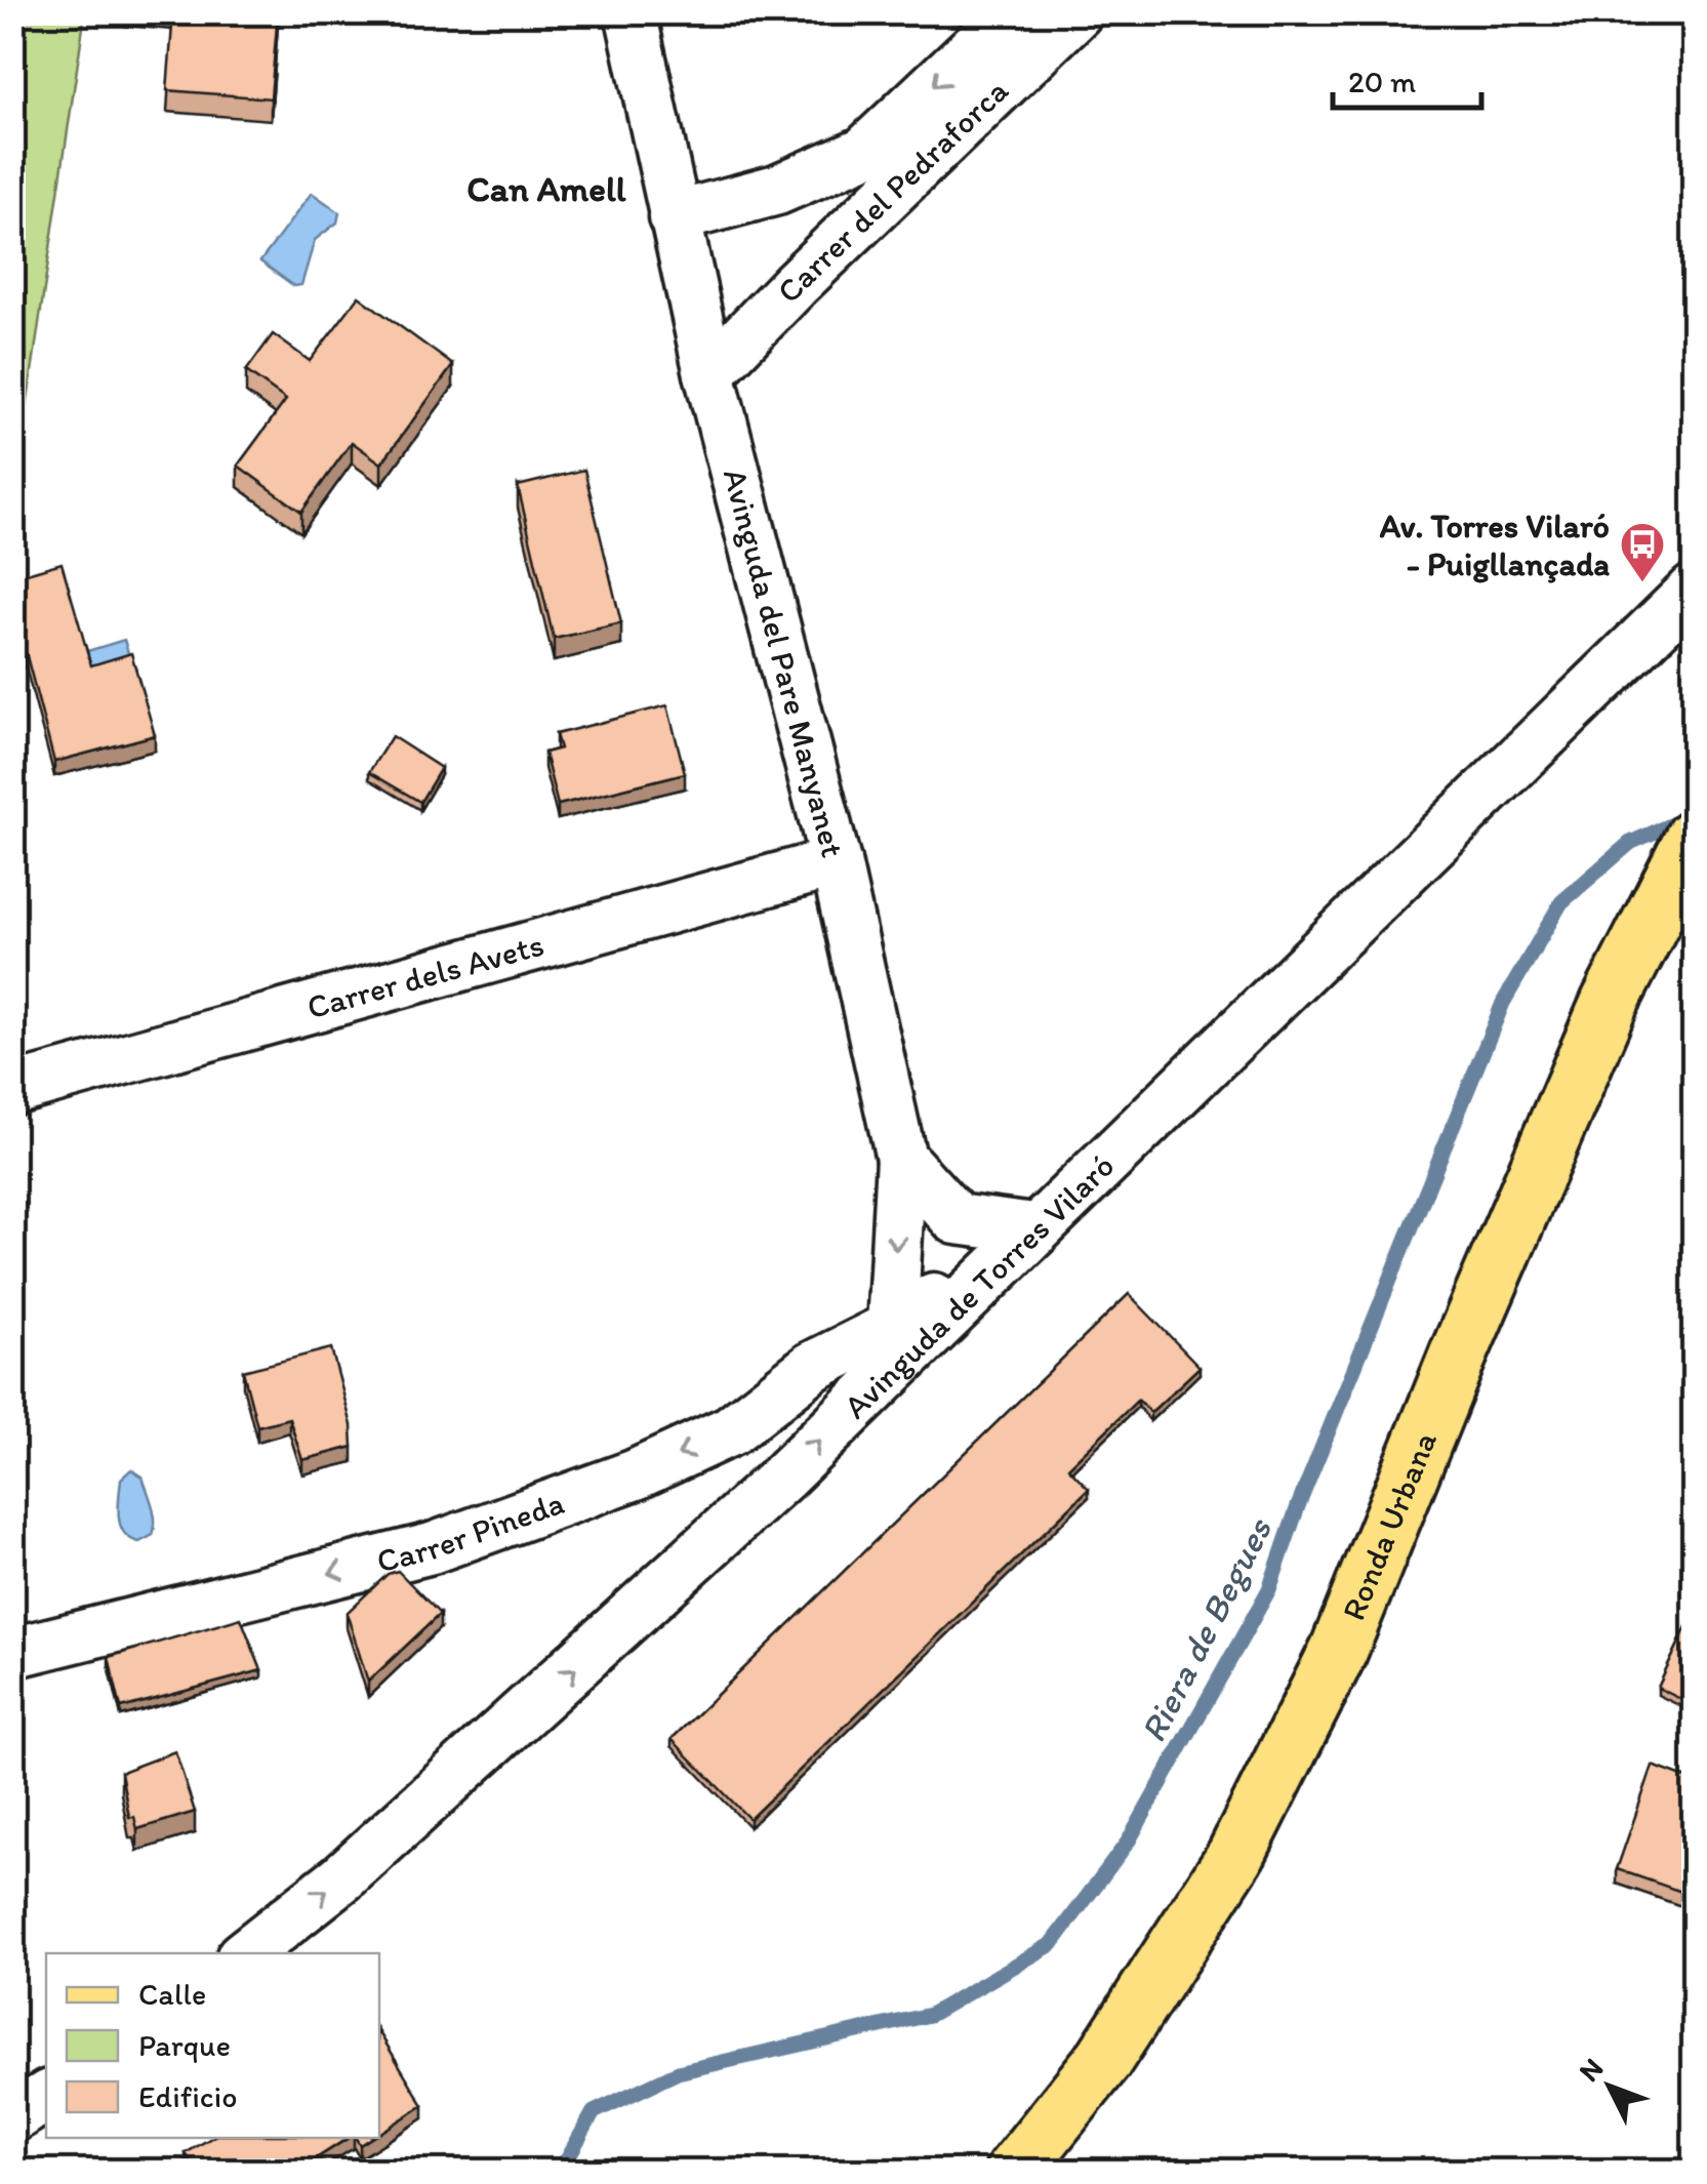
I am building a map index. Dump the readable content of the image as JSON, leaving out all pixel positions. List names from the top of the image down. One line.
{"streets":{"main road":["Ronda Urbana"],"street":["Carrer del Pedraforca","Avinguda del Pare Manyanet","Carrer dels Avets","Avinguda de Torres Vilaró","Carrer Pineda"]},"crossings":[["Carrer del Pedraforca","Avinguda del Pare Manyanet"],["Avinguda del Pare Manyanet","Carrer dels Avets"],["Avinguda del Pare Manyanet","Avinguda de Torres Vilaró"],["Avinguda del Pare Manyanet","Carrer Pineda"],["Avinguda de Torres Vilaró","Carrer Pineda"]],"one_way":["Avinguda de Torres Vilaró","Carrer Pineda"],"districts":["Can Amell"],"water":["Riera de Begues"],"places":{"bus stop":["Av. Torres Vilaró - Puigllançada"]},"legend":["Calle","Parque","Edificio"],"scale_bar":"20 m","north":"top left"}
